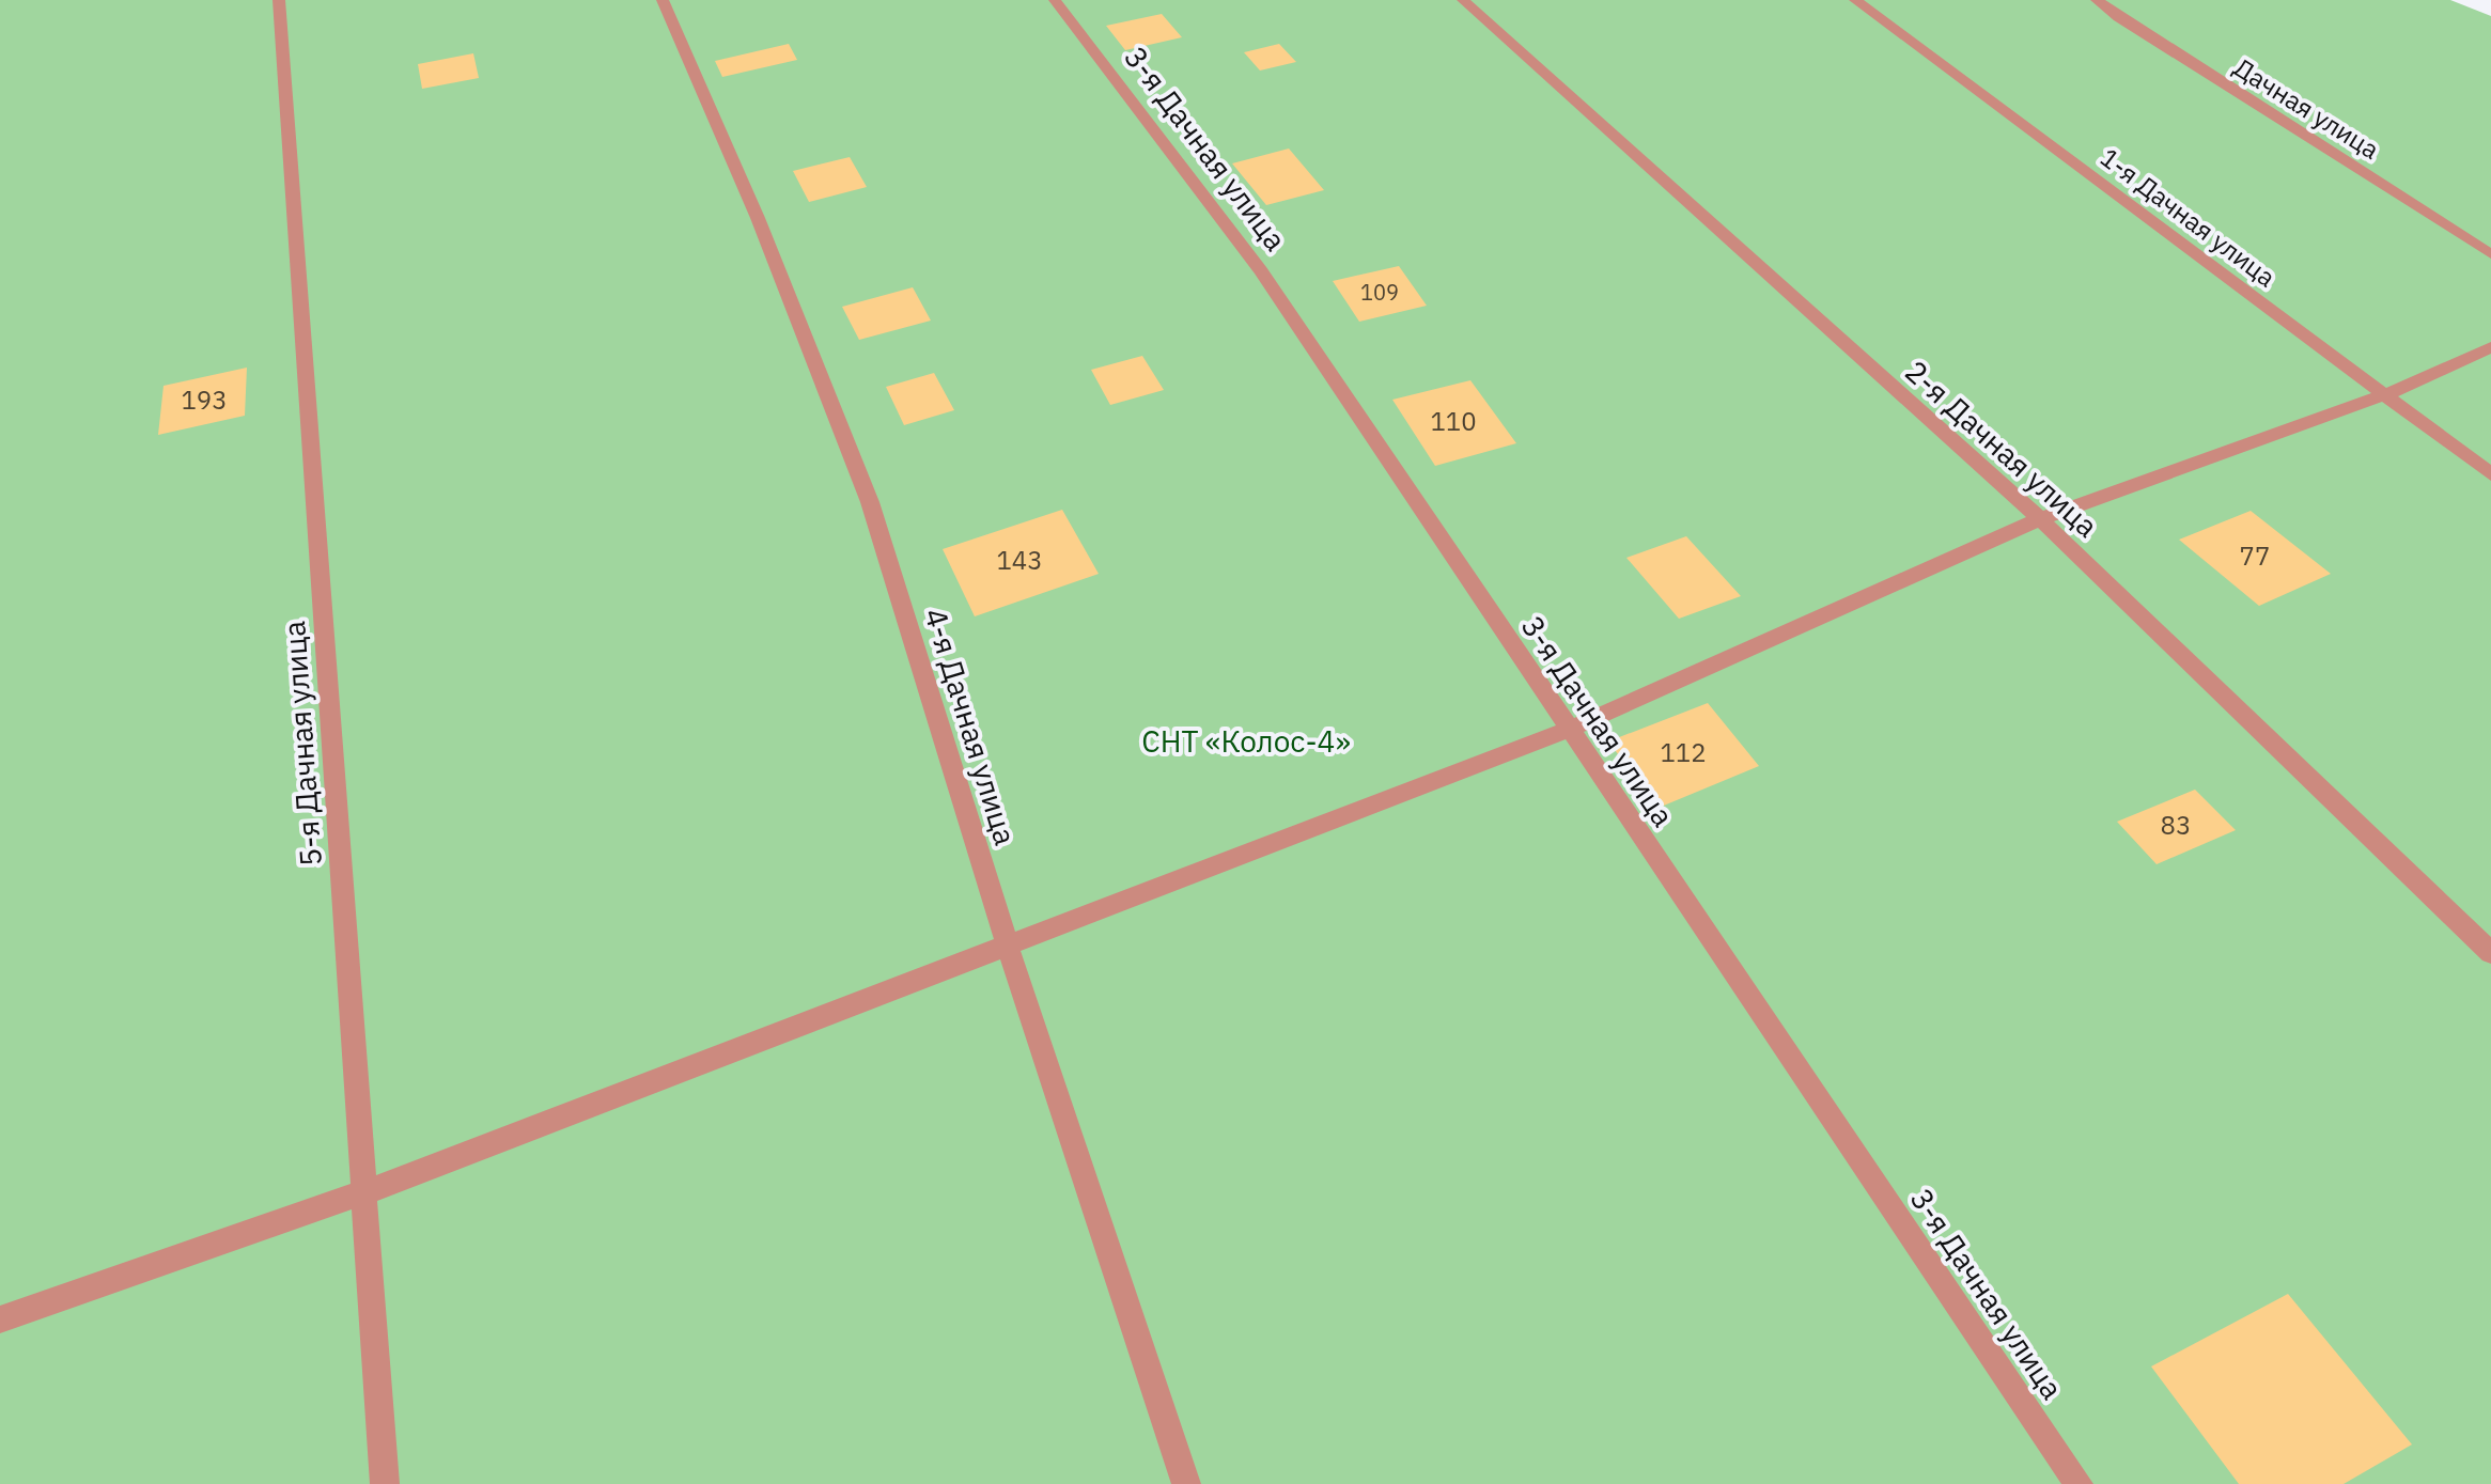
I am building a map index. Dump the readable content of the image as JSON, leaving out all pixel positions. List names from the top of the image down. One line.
{"streets":{"street":["Дачная улица","3-я Дачная улица","1-я Дачная улица","2-я Дачная улица","4-я Дачная улица","5-я Дачная улица"]},"parks":["СНТ «Колос-4»"],"house_numbers":["109","193","110","77","143","112","83"]}
